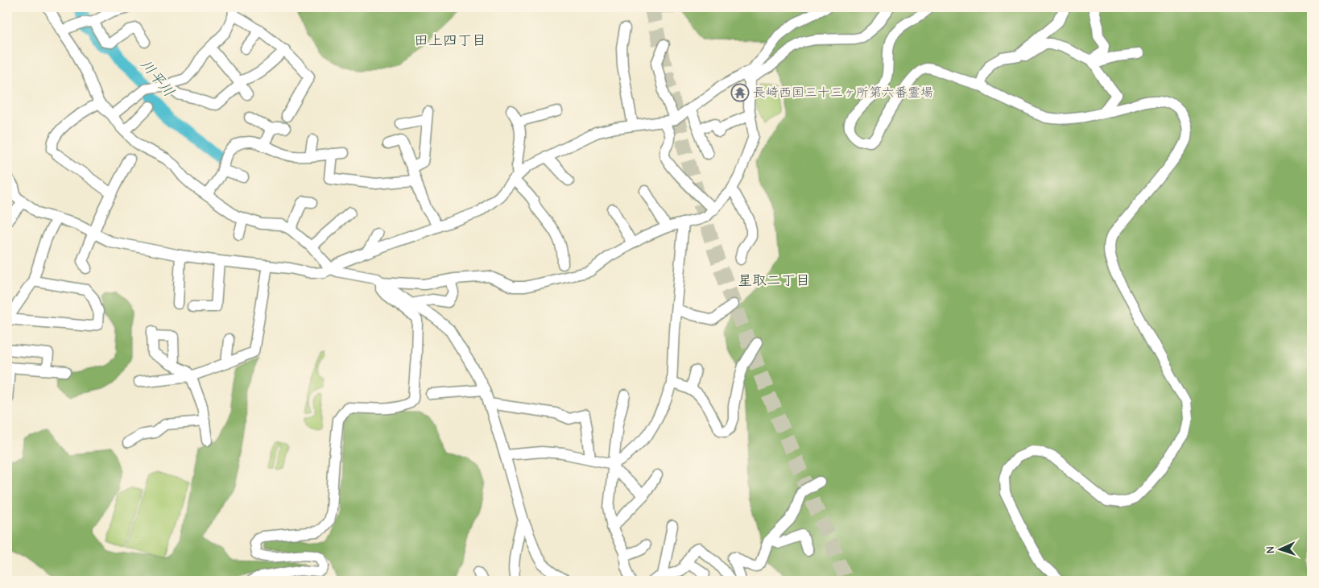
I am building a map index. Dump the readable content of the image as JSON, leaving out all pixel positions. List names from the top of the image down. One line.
{"districts":["田上四丁目","星取二丁目"],"water":["川平川"],"places":{"temple":["長崎西国三十三ヶ所第六番霊場"]},"north":"left"}
